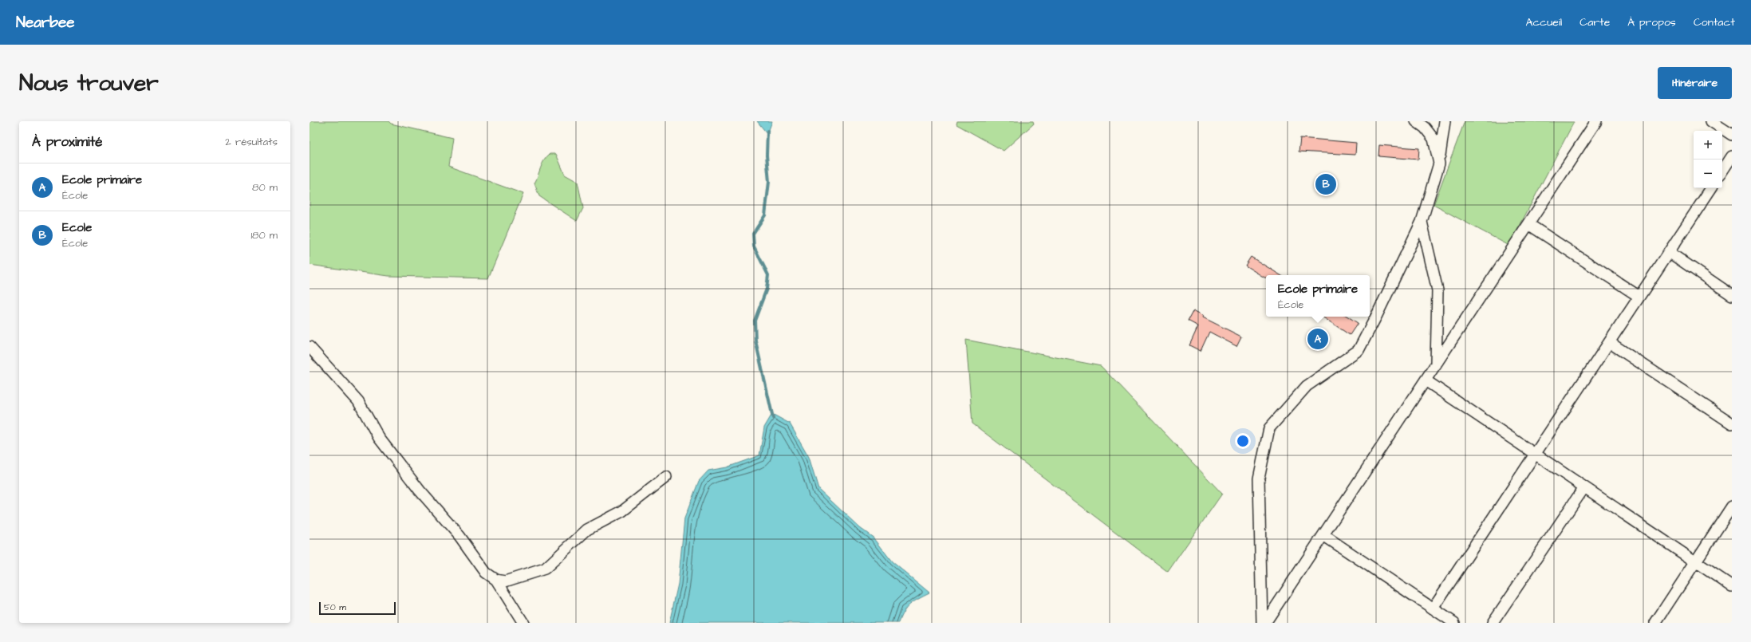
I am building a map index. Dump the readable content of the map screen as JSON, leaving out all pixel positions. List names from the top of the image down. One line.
{"scale_bar":"50 m","page":{"header":"Nearbee","nav":["Accueil","Carte","À propos","Contact"],"buttons":"Itinéraire","title":"Nous trouver","heading":["À proximité","2 résultats"],"map_buttons":["+","−"],"list":[{"mark":"A","name":"Ecole primaire","note":"École","value":"80 m"},{"mark":"B","name":"Ecole","note":"École","value":"180 m"}],"pins":["B","A"],"popup":["Ecole primaire","École"],"scale":"50 m"}}
